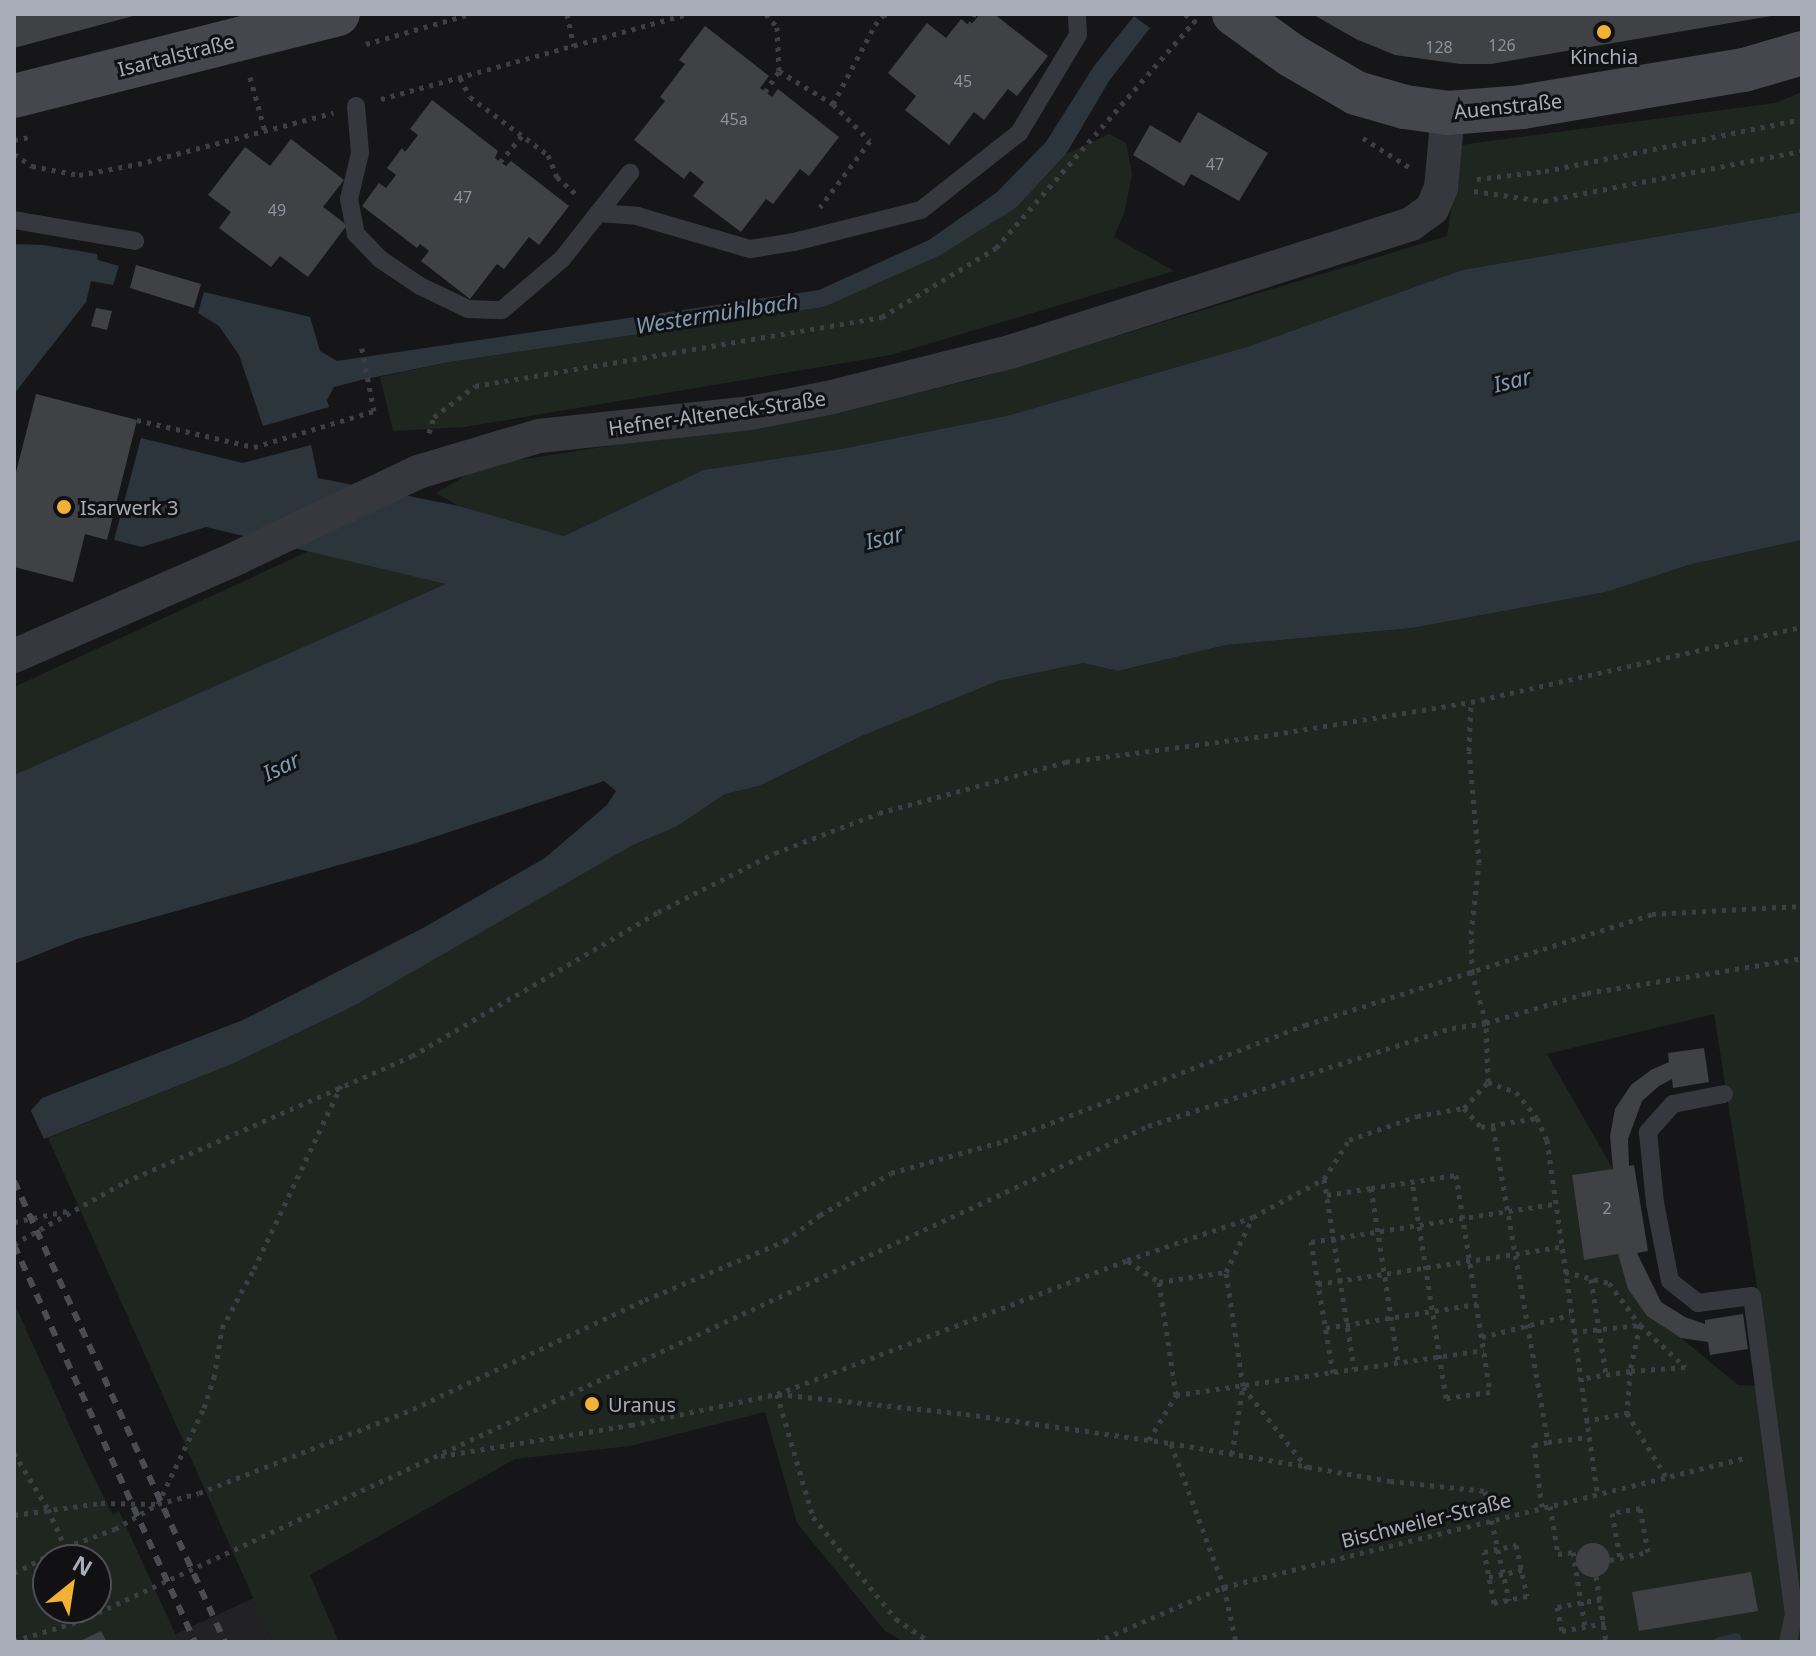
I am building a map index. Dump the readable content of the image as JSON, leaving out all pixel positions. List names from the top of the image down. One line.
{"streets":{"main road":["Isartalstraße","Auenstraße"],"street":["Hefner-Alteneck-Straße"],"path":["Bischweiler-Straße"]},"water":["Westermühlbach","Isar"],"places":["Kinchia","Isarwerk 3","Uranus"],"house_numbers":["126","128","45","45a","47","47","49","2"],"north":"top right"}
